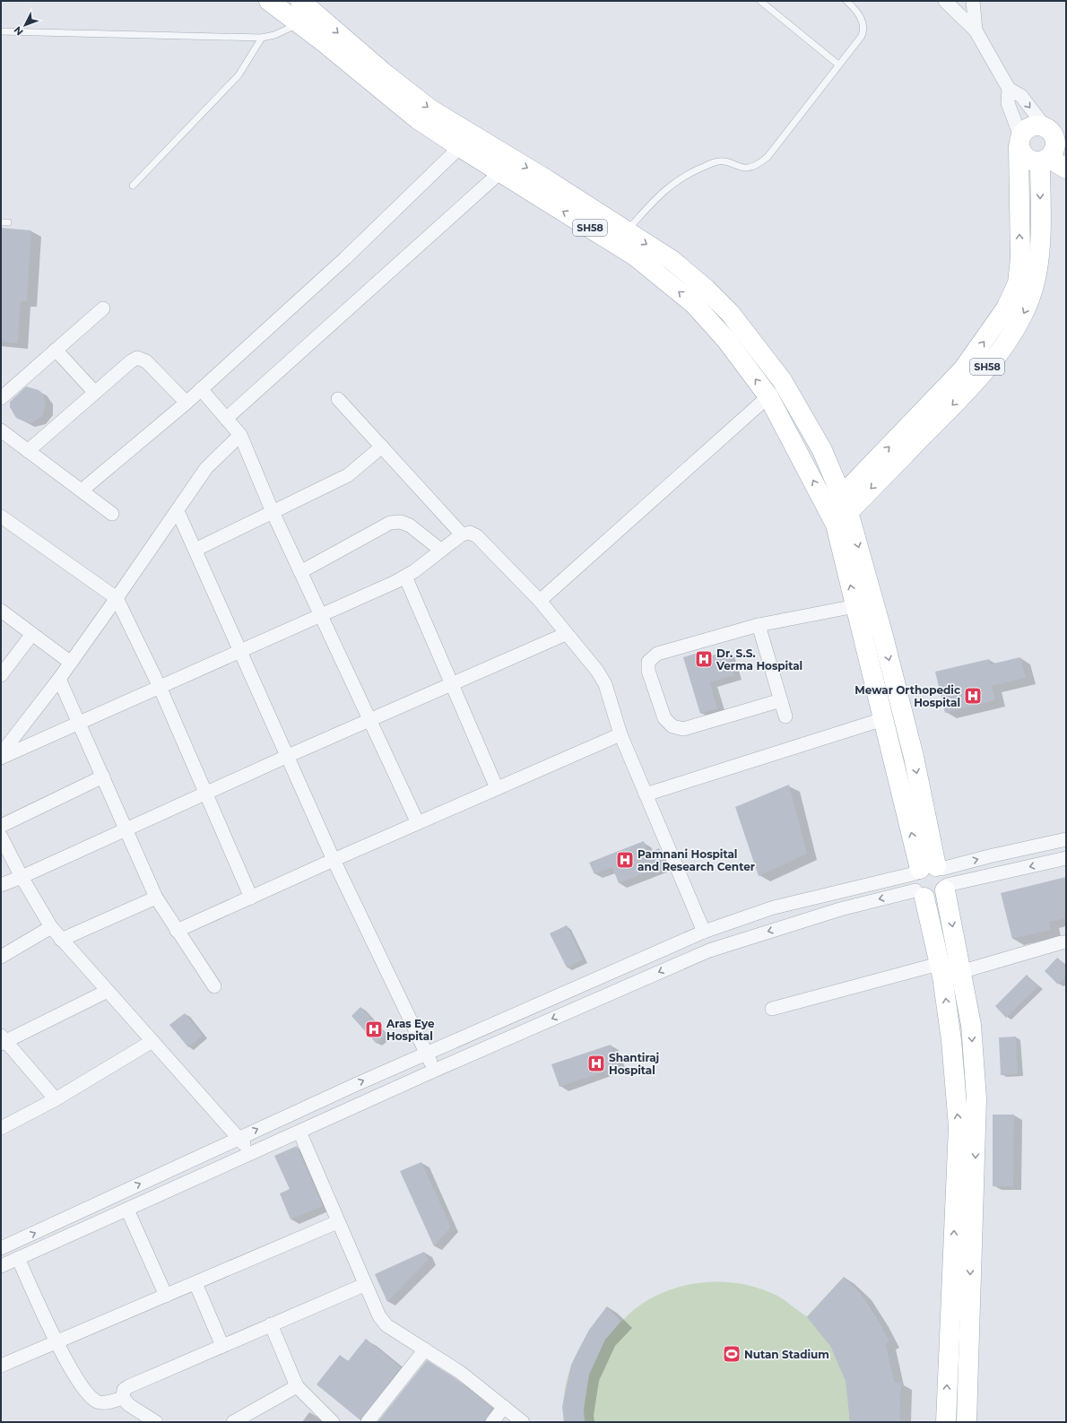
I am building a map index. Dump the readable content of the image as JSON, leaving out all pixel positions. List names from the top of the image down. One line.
{"streets":{"main road":["SH58"]},"places":{"hospital":["Dr. S.S. Verma Hospital","Mewar Orthopedic Hospital","Pamnani Hospital and Research Center","Aras Eye Hospital","Shantiraj Hospital"],"sports":["Nutan Stadium"]},"north":"bottom left"}
